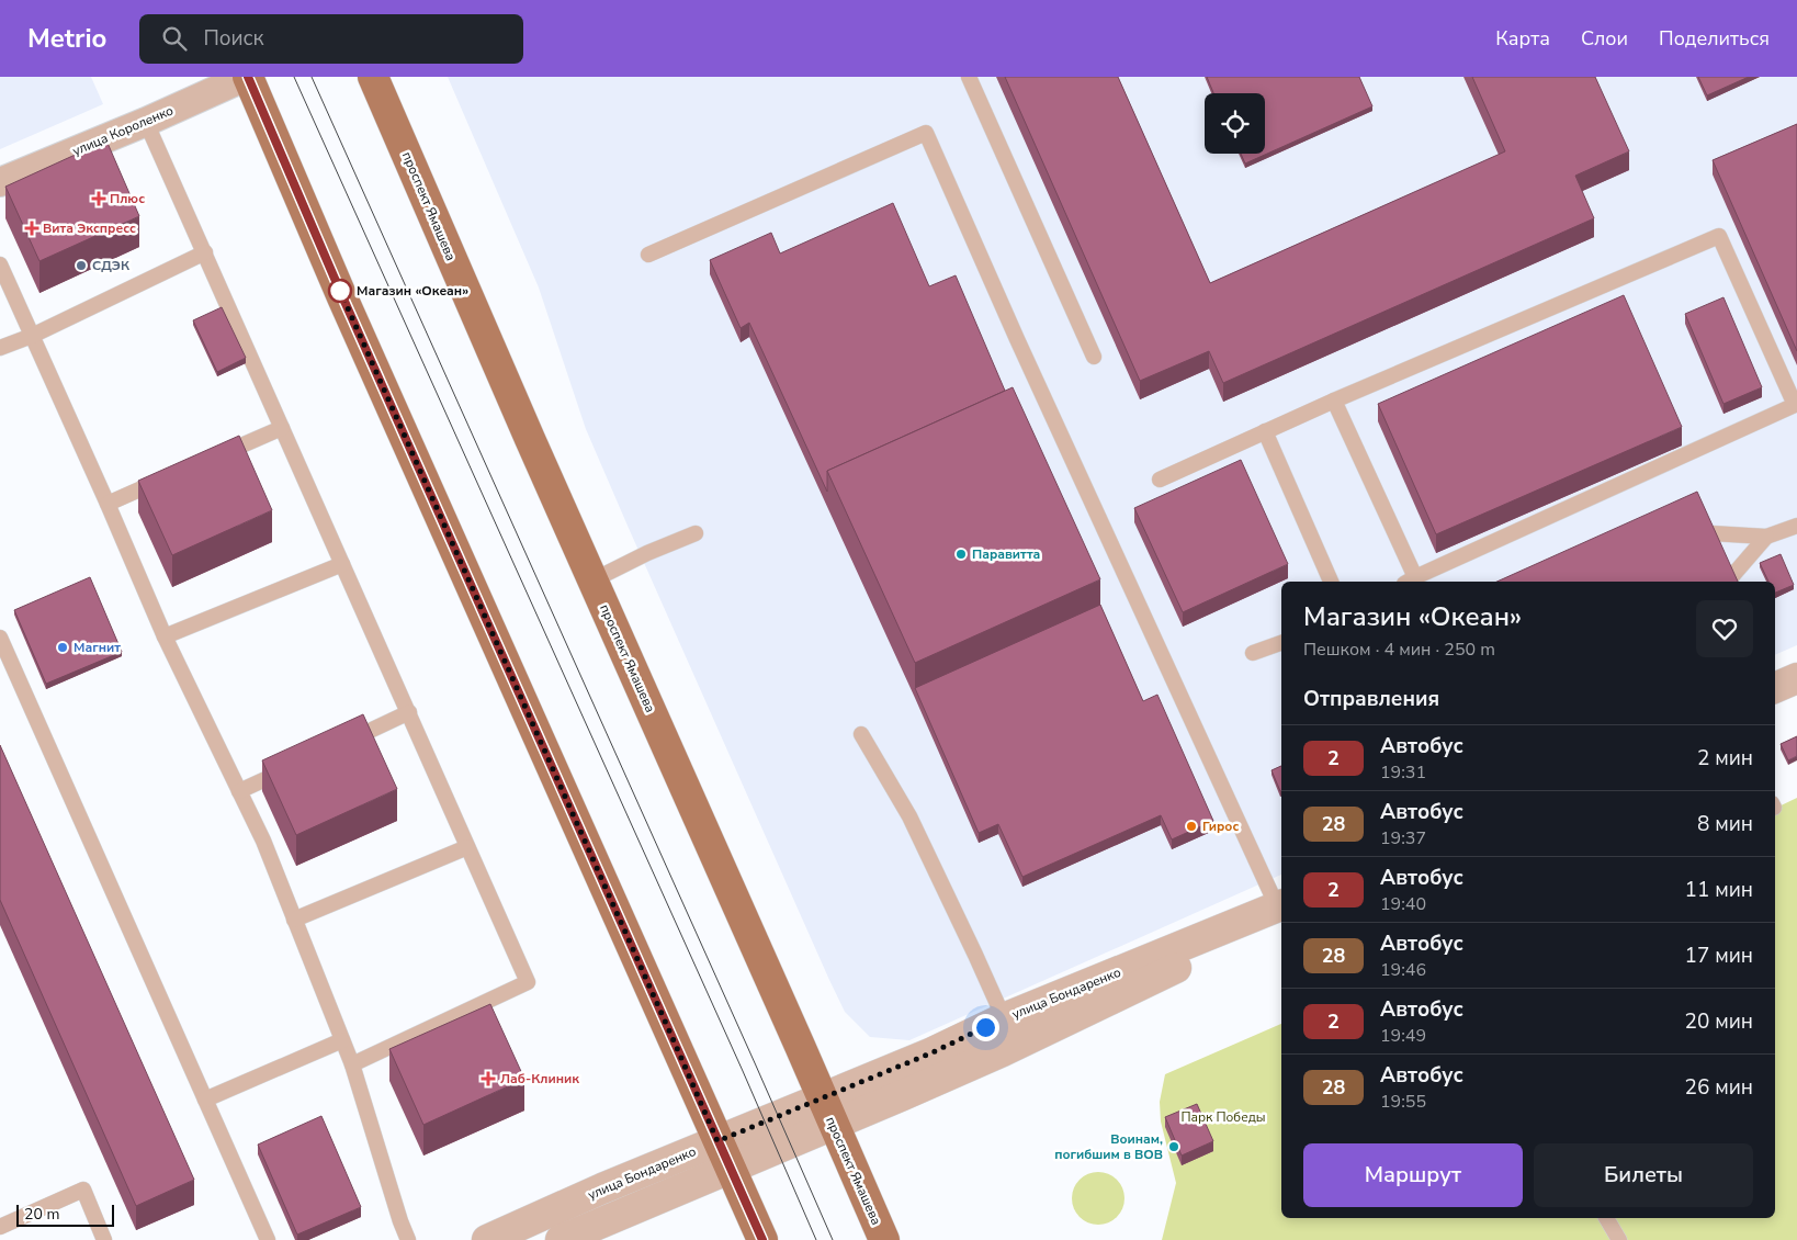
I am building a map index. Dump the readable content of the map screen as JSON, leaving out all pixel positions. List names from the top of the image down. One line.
{"streets":{"main road":["проспект Ямашева"],"street":["улица Короленко","улица Бондаренко"]},"crossings":[["проспект Ямашева","улица Бондаренко"]],"parks":["Парк Победы"],"places":{"health":["Плюс","Вита Экспресс","Лаб-Клиник"],"other":["СДЭК","Магазин «Океан»","Паравитта","Магнит","Гирос","Воинам, погибшим в ВОВ"]},"lines":["bus line 2"],"scale_bar":"20 m","page":{"header":"Metrio","search":"Поиск","nav":["Карта","Слои","Поделиться"],"heading":[["Магазин «Океан»","Пешком · 4 мин · 250 m"],"Отправления"],"list":[{"mark":"2","name":"Автобус","note":"19:31","value":"2 мин"},{"mark":"28","name":"Автобус","note":"19:37","value":"8 мин"},{"mark":"2","name":"Автобус","note":"19:40","value":"11 мин"},{"mark":"28","name":"Автобус","note":"19:46","value":"17 мин"},{"mark":"2","name":"Автобус","note":"19:49","value":"20 мин"},{"mark":"28","name":"Автобус","note":"19:55","value":"26 мин"}],"buttons":["Маршрут","Билеты"],"scale":"20 m"}}
